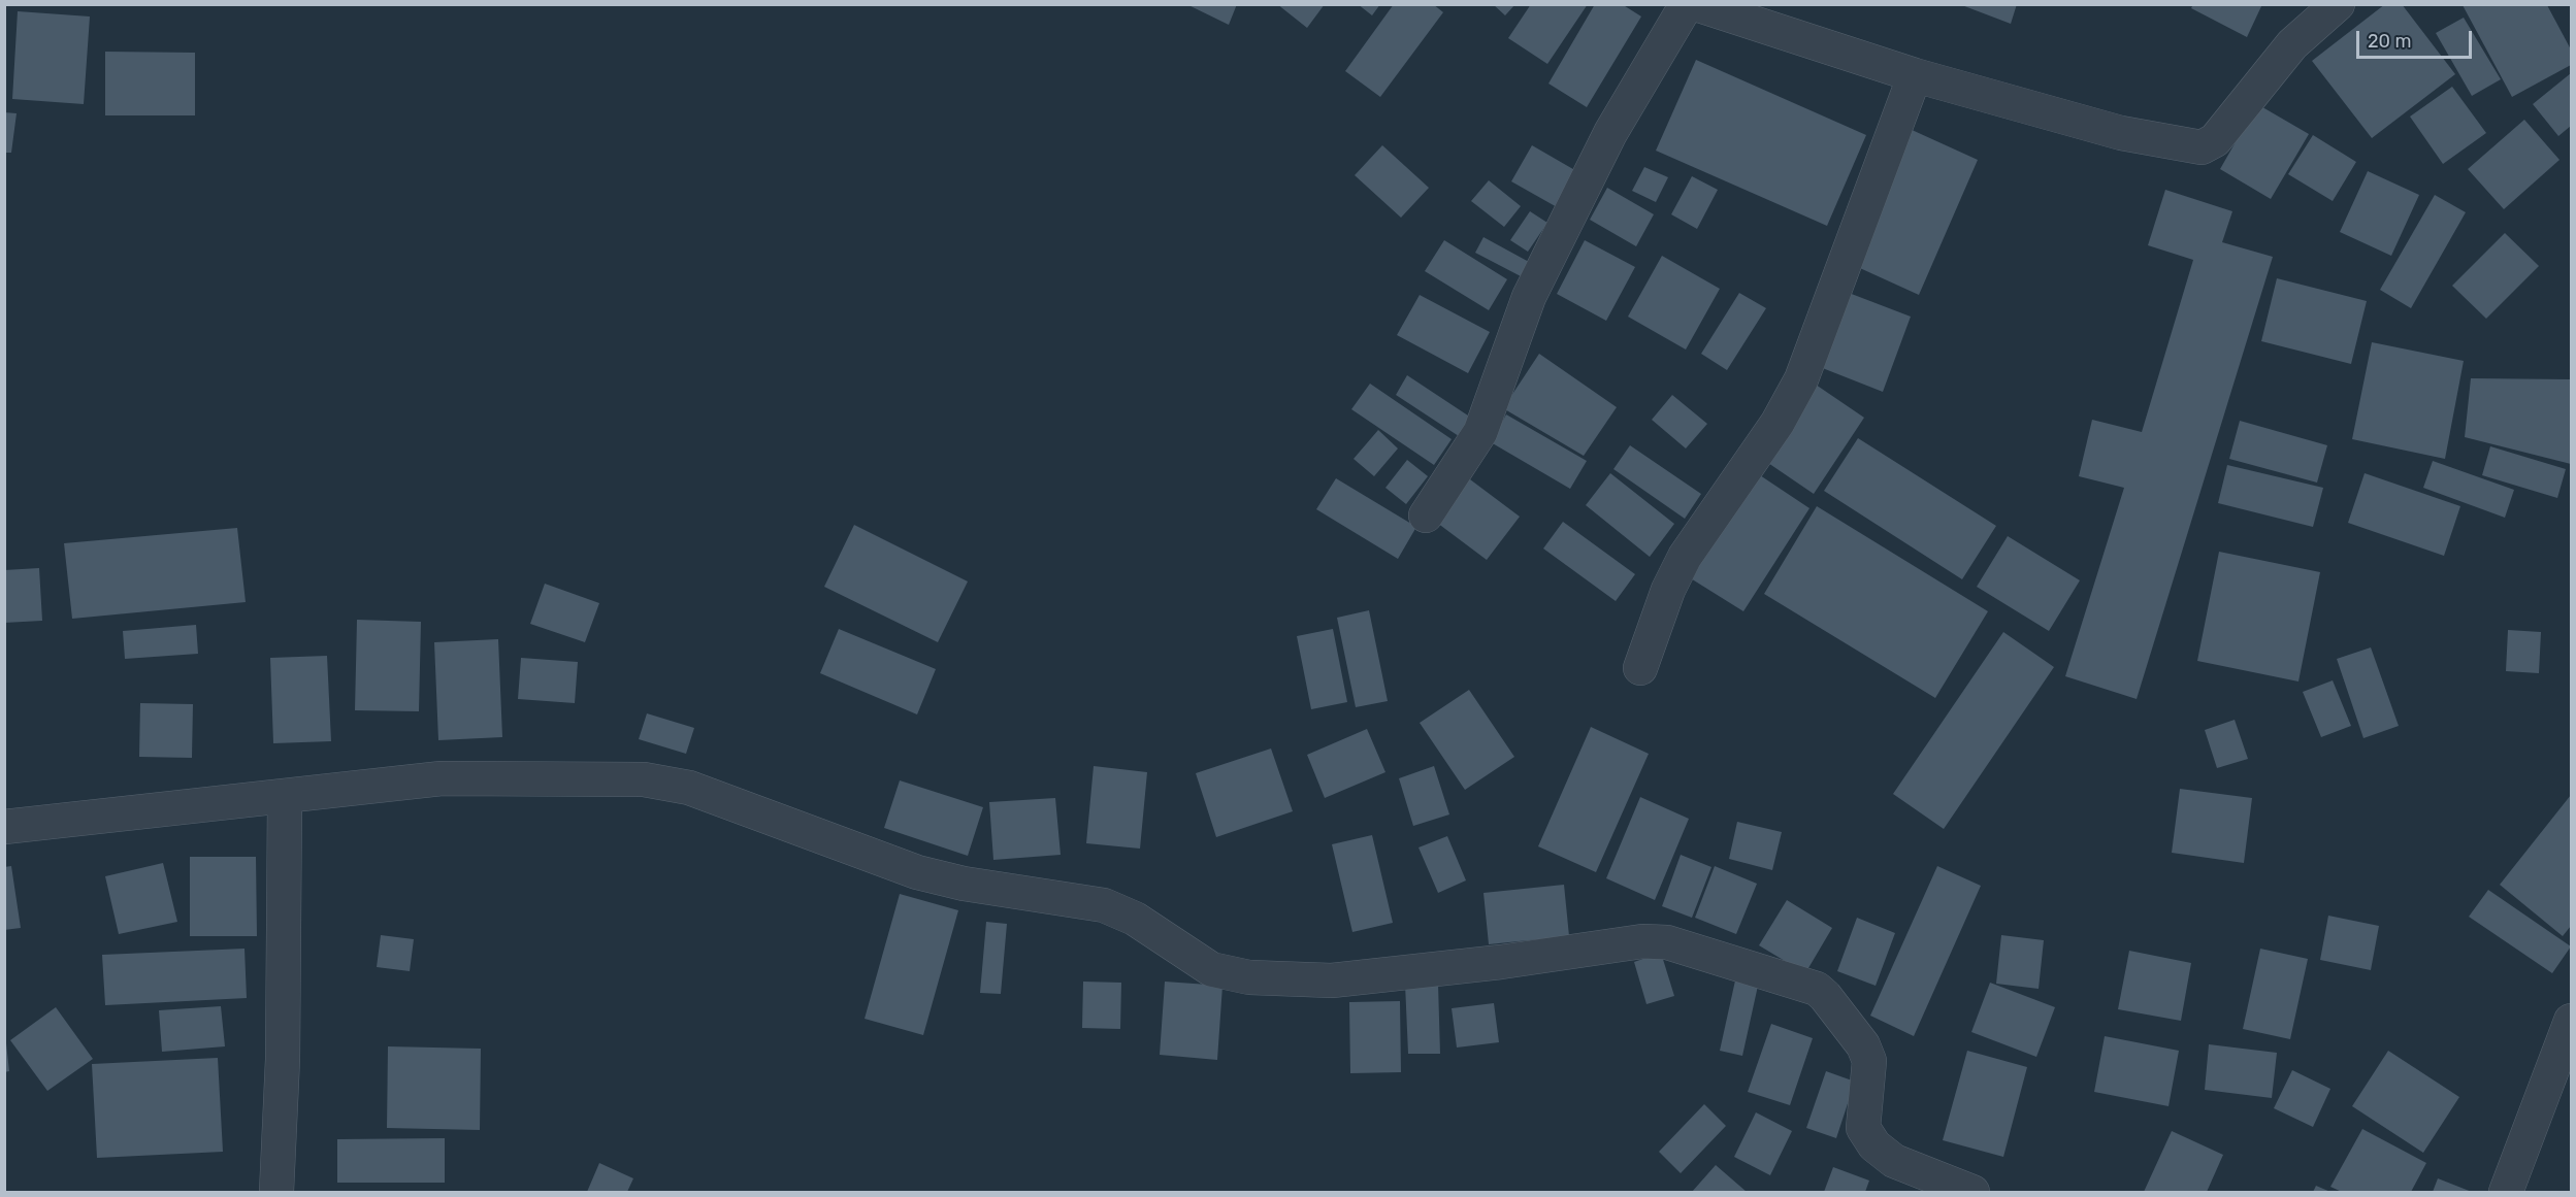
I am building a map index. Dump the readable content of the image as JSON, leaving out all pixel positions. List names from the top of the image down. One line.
{"scale_bar":"20 m"}
